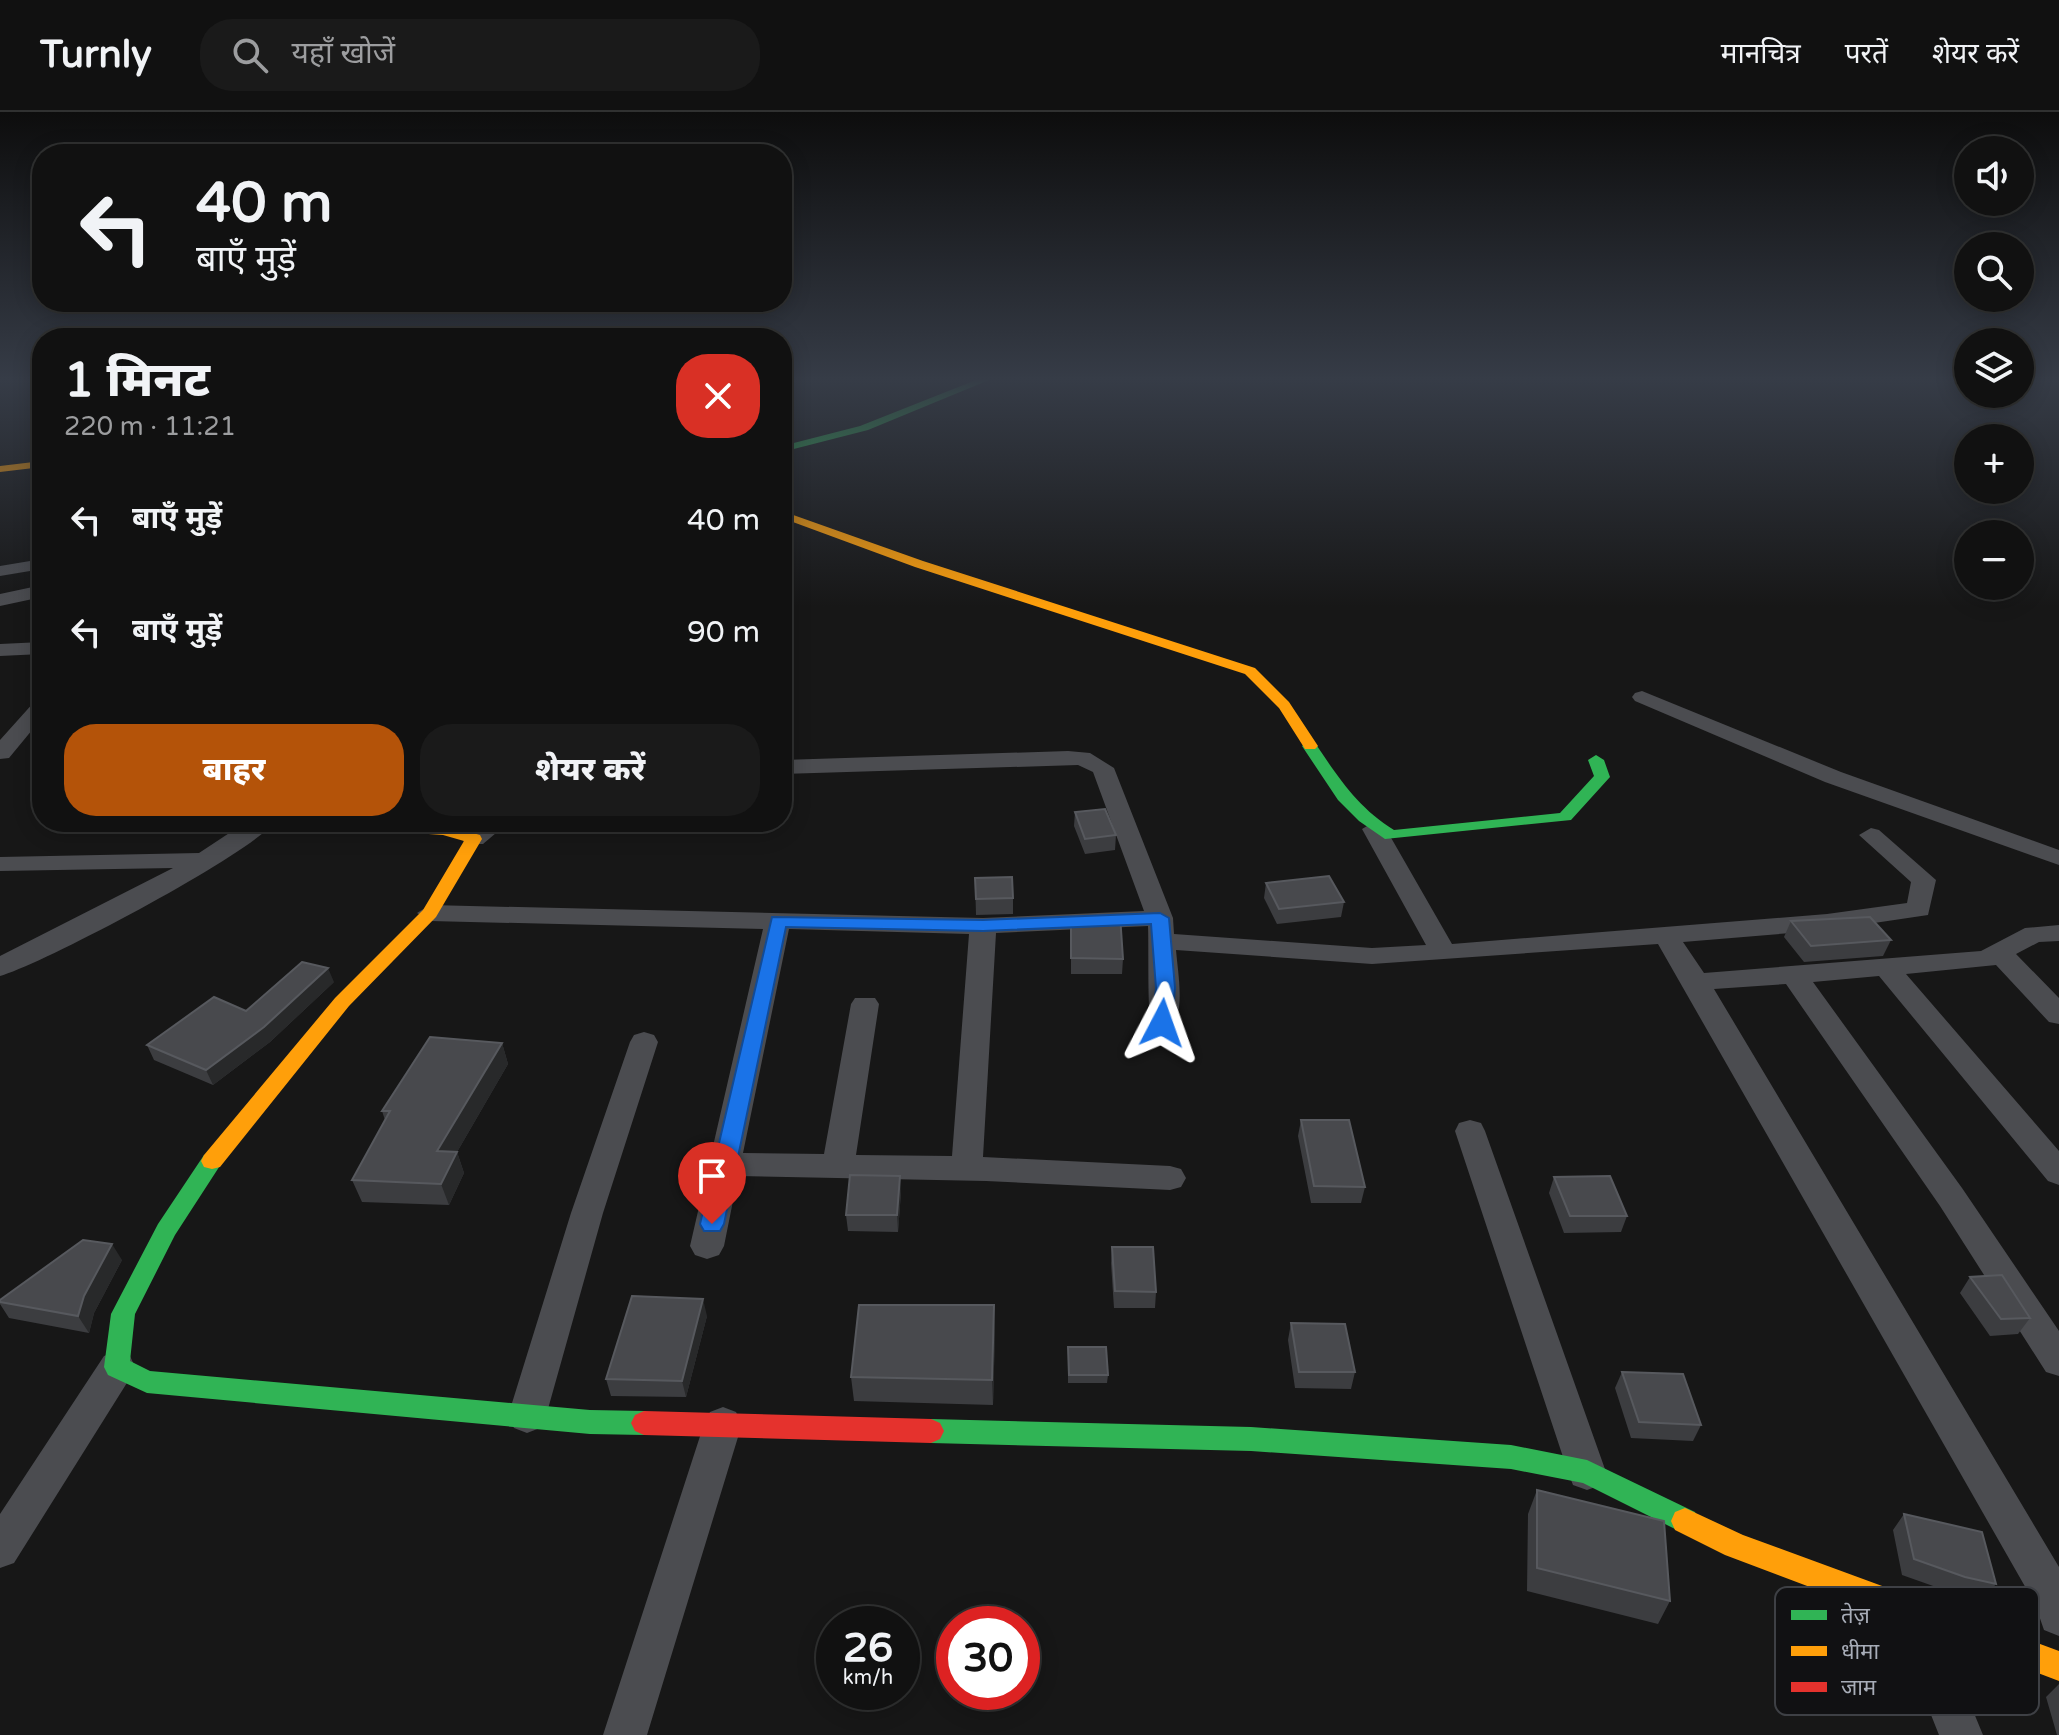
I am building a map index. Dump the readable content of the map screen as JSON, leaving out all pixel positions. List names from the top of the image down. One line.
{"legend":["तेज़","धीमा","जाम"],"page":{"header":"Turnly","search":"यहाँ खोजें","nav":["मानचित्र","परतें","शेयर करें"],"map_buttons":["+","−"],"turn":["40 m","बाएँ मुड़ें"],"heading":["1 मिनट","220 m · 11:21"],"list":[{"name":"बाएँ मुड़ें","value":"40 m"},{"name":"बाएँ मुड़ें","value":"90 m"}],"buttons":["बाहर","शेयर करें"],"speed":"26 km/h","limit":"30"}}
